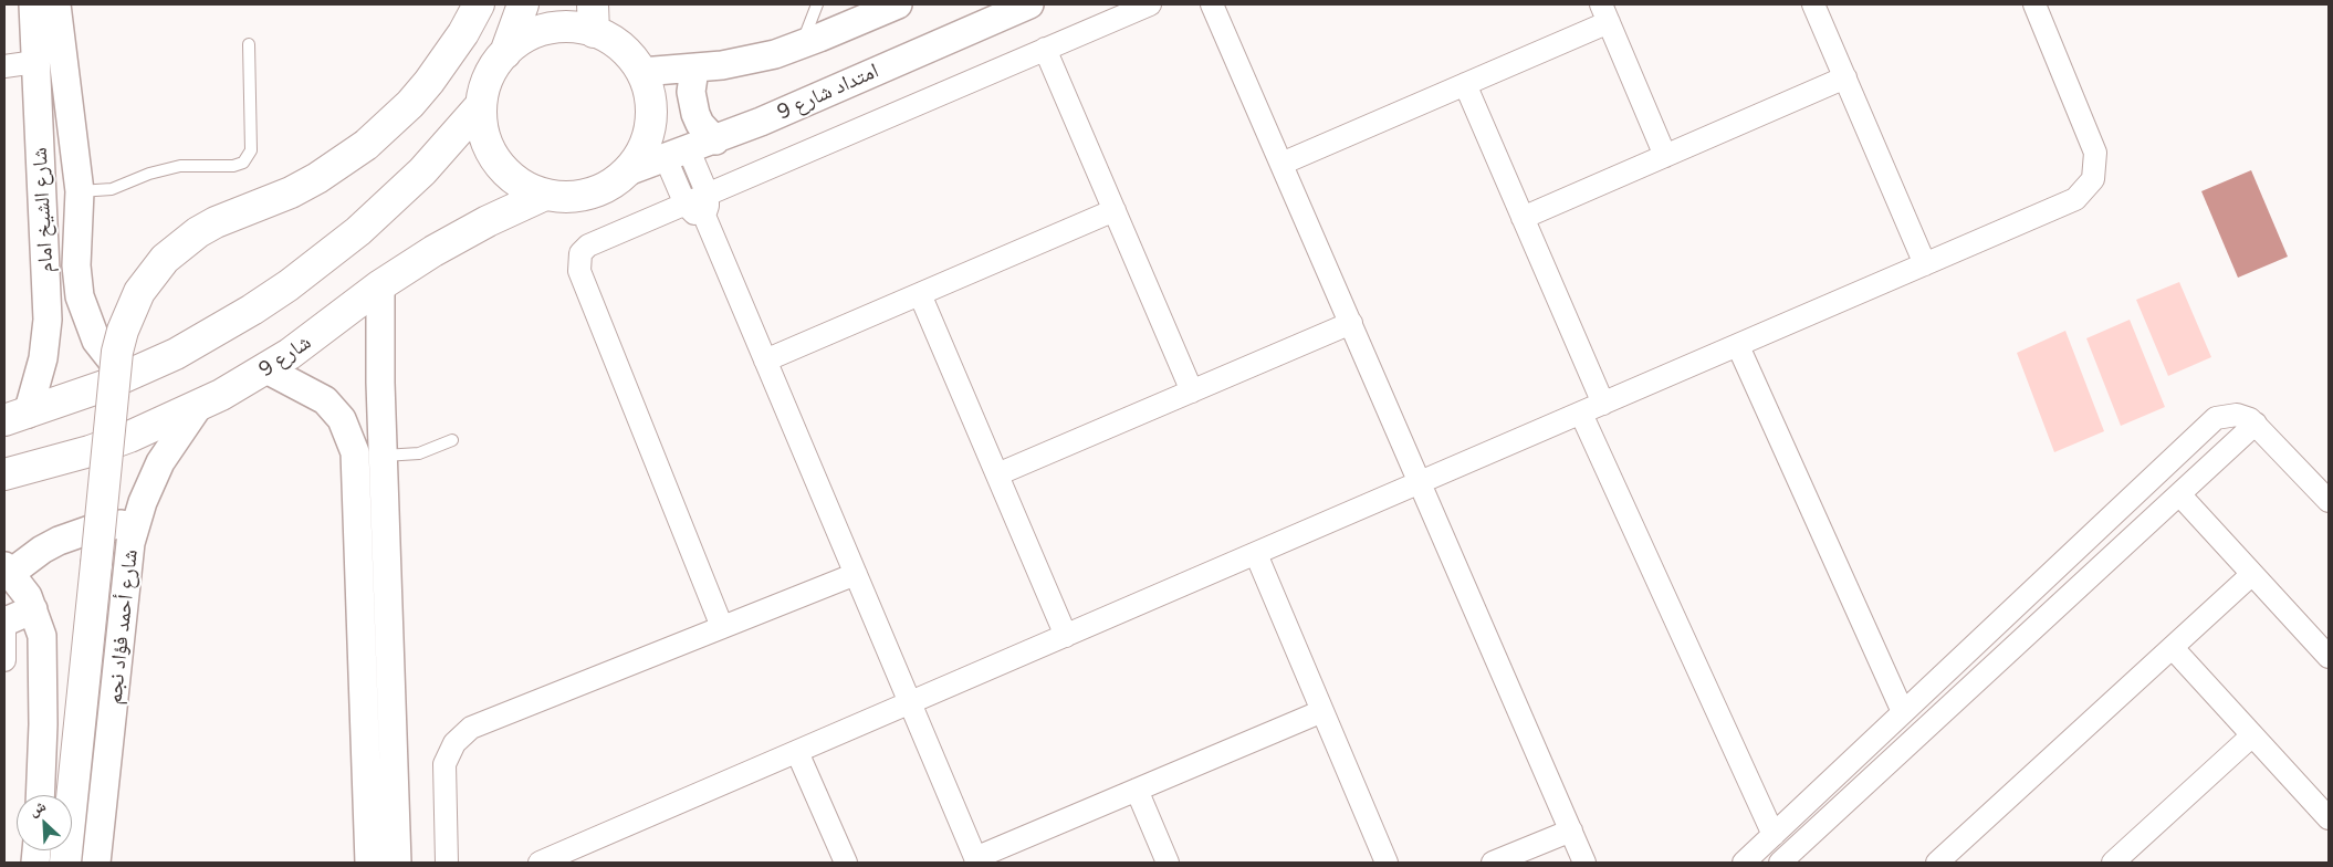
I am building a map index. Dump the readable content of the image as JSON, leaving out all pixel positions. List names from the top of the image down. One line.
{"streets":{"main road":["شارع 9"],"street":["امتداد شارع 9","شارع الشيخ امام","شارع أحمد فؤاد نجم"]},"crossings":[["امتداد شارع 9","شارع 9"],["شارع 9","شارع أحمد فؤاد نجم"]],"north":"top left"}
